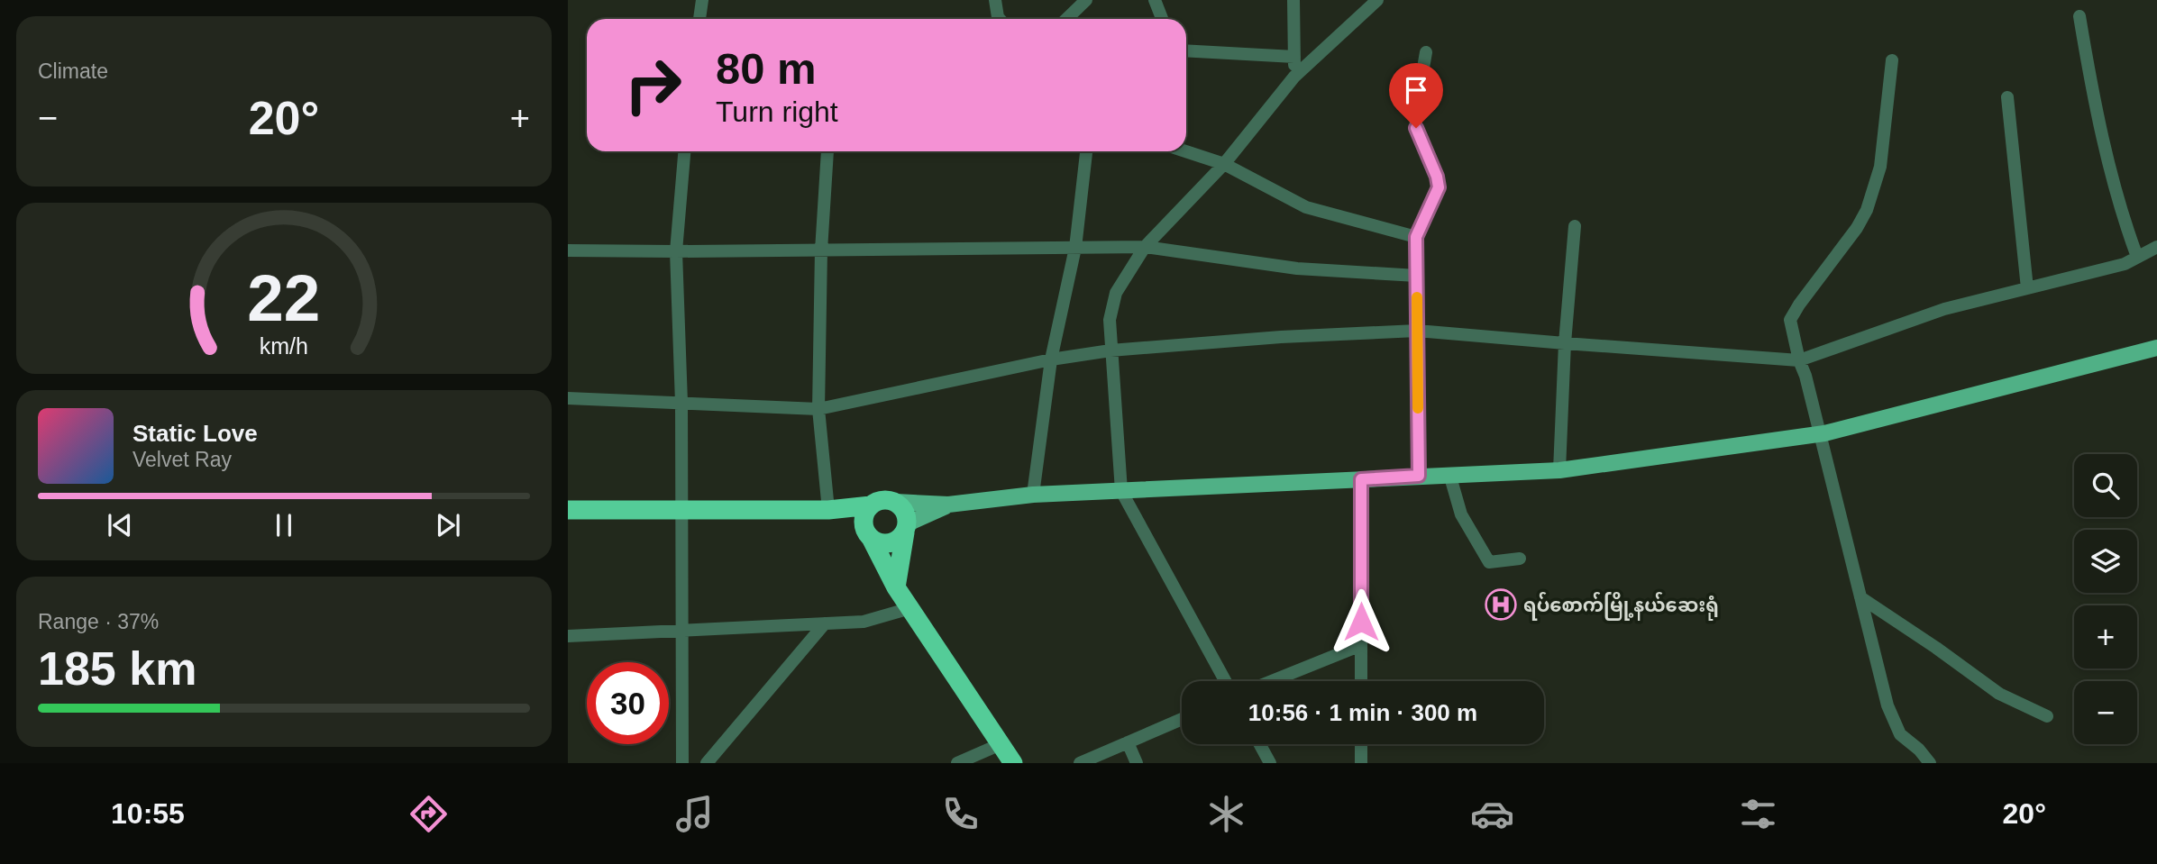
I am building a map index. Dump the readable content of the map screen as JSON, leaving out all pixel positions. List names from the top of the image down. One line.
{"places":{"hospital":["ရပ်စောက်မြို့နယ်ဆေးရုံ"]},"page":{"tile":["Climate",["Range · 37%","185 km"]],"turn":["80 m","Turn right"],"heat":["−","20°","+"],"song":["Static Love","Velvet Ray"],"map_buttons":["+","−"],"limit":"30","trip":"10:56 · 1 min · 300 m","tabs":["10:55","20°"],"gauge":["22","km/h"]}}
